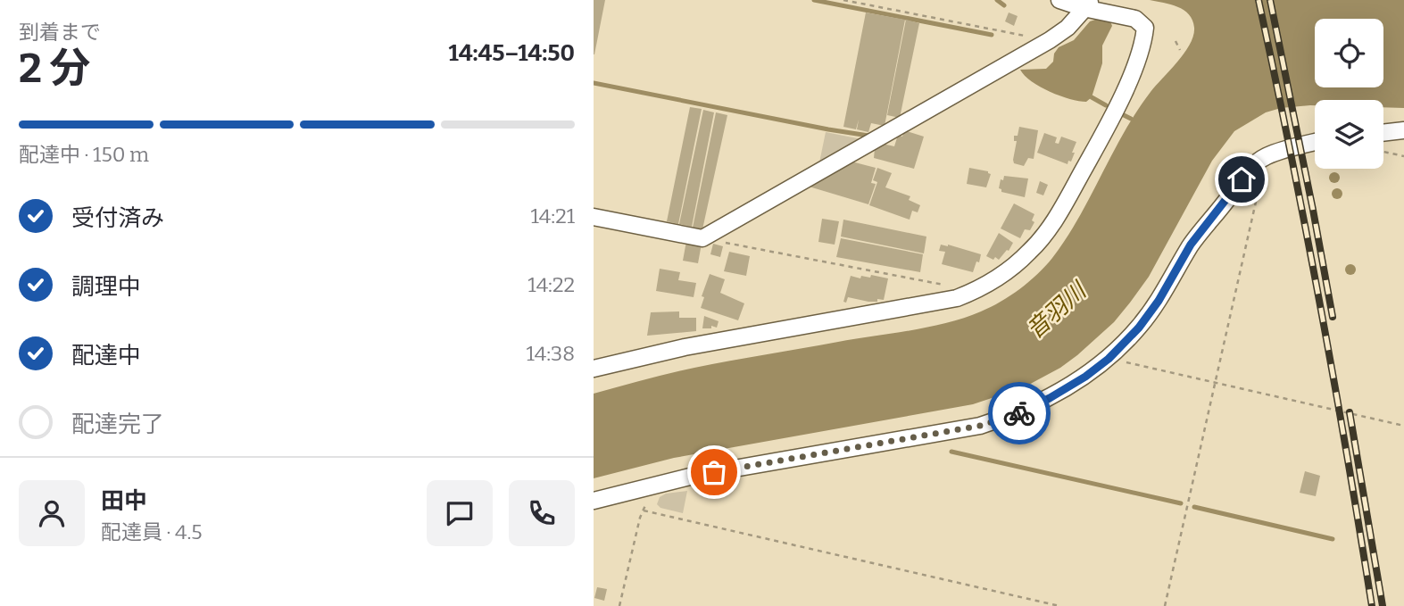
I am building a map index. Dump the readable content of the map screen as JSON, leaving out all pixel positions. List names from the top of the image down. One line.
{"water":["音羽川"],"page":{"heading":["2 分","到着まで","14:45–14:50"],"panel":["田中","配達員 · 4.5"],"bar":"配達中 · 150 m","list":[["受付済み","14:21"],["調理中","14:22"],["配達中","14:38"],"配達完了"]}}
